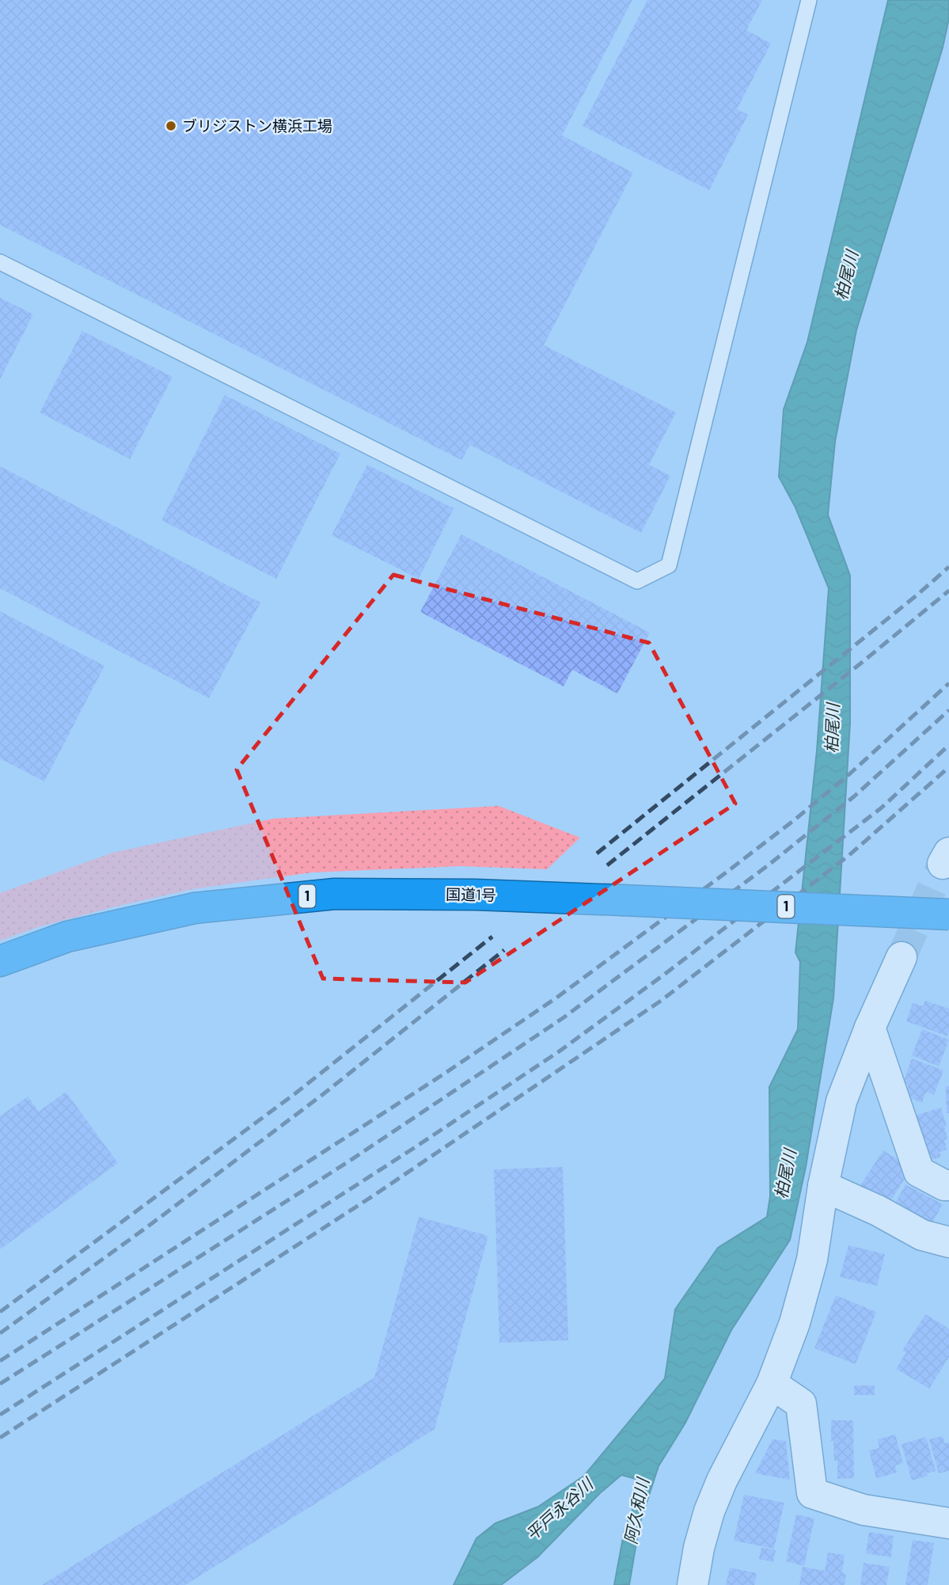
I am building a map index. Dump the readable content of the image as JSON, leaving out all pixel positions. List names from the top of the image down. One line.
{"streets":{"highway":["国道1号","1"]},"water":["柏尾川","平戸永谷川","阿久和川"],"places":["ブリジストン横浜工場"]}
